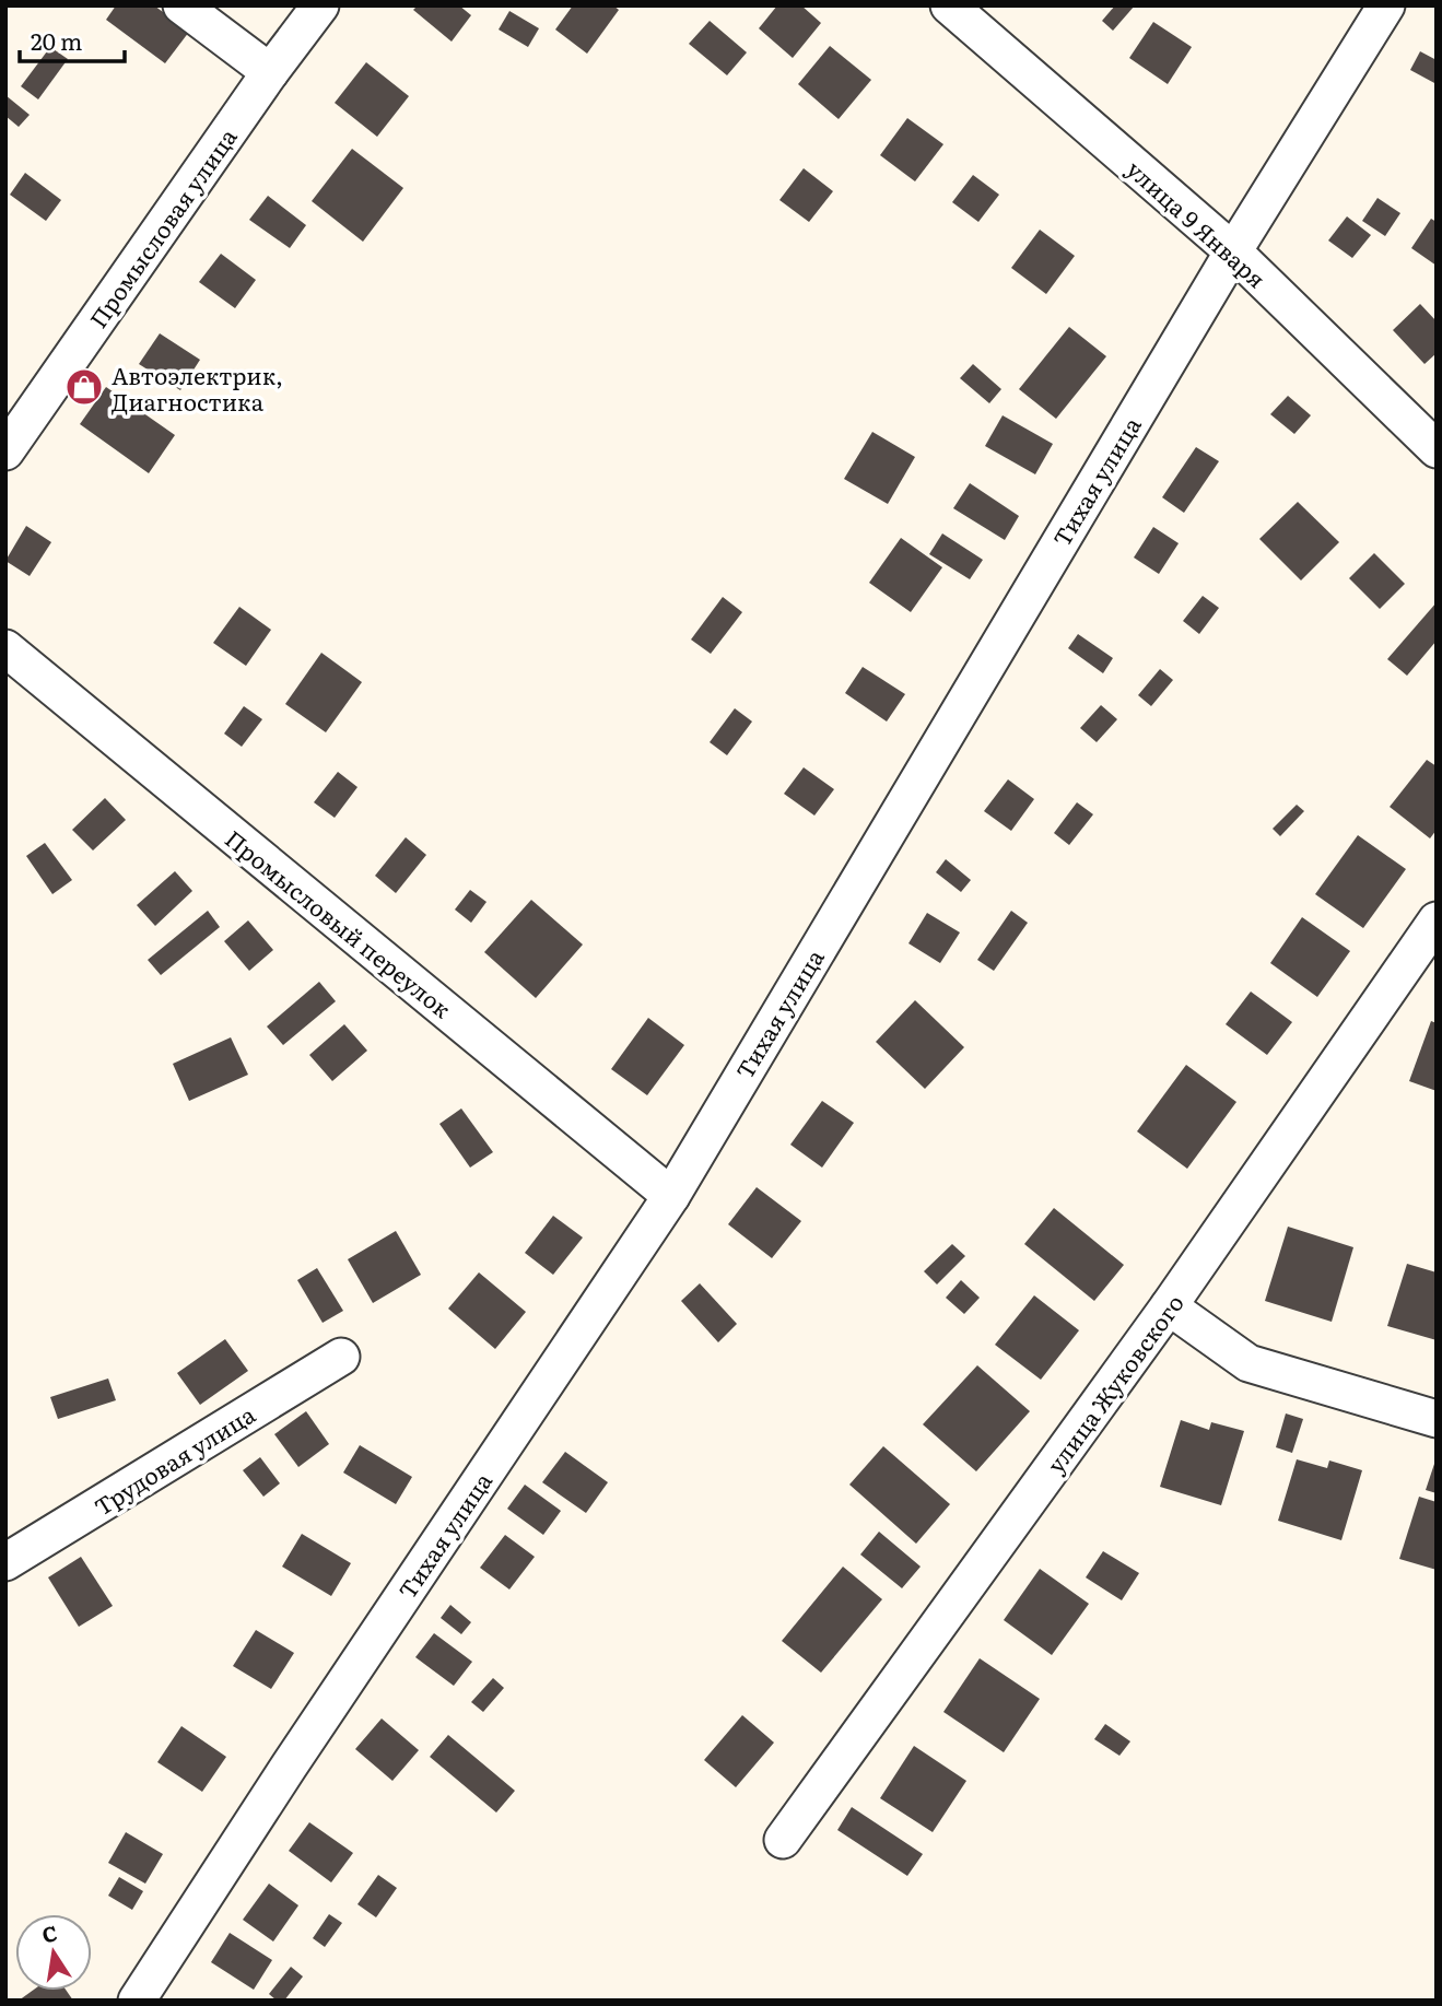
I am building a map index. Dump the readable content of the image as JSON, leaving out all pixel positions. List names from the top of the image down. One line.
{"streets":{"street":["улица 9 Января","Промысловая улица","Тихая улица","Промысловый переулок","улица Жуковского","Трудовая улица"]},"crossings":[["улица 9 Января","Тихая улица"],["Тихая улица","Промысловый переулок"]],"places":{"shop":["Автоэлектрик, Диагностика"]},"scale_bar":"20 m","north":"top"}
